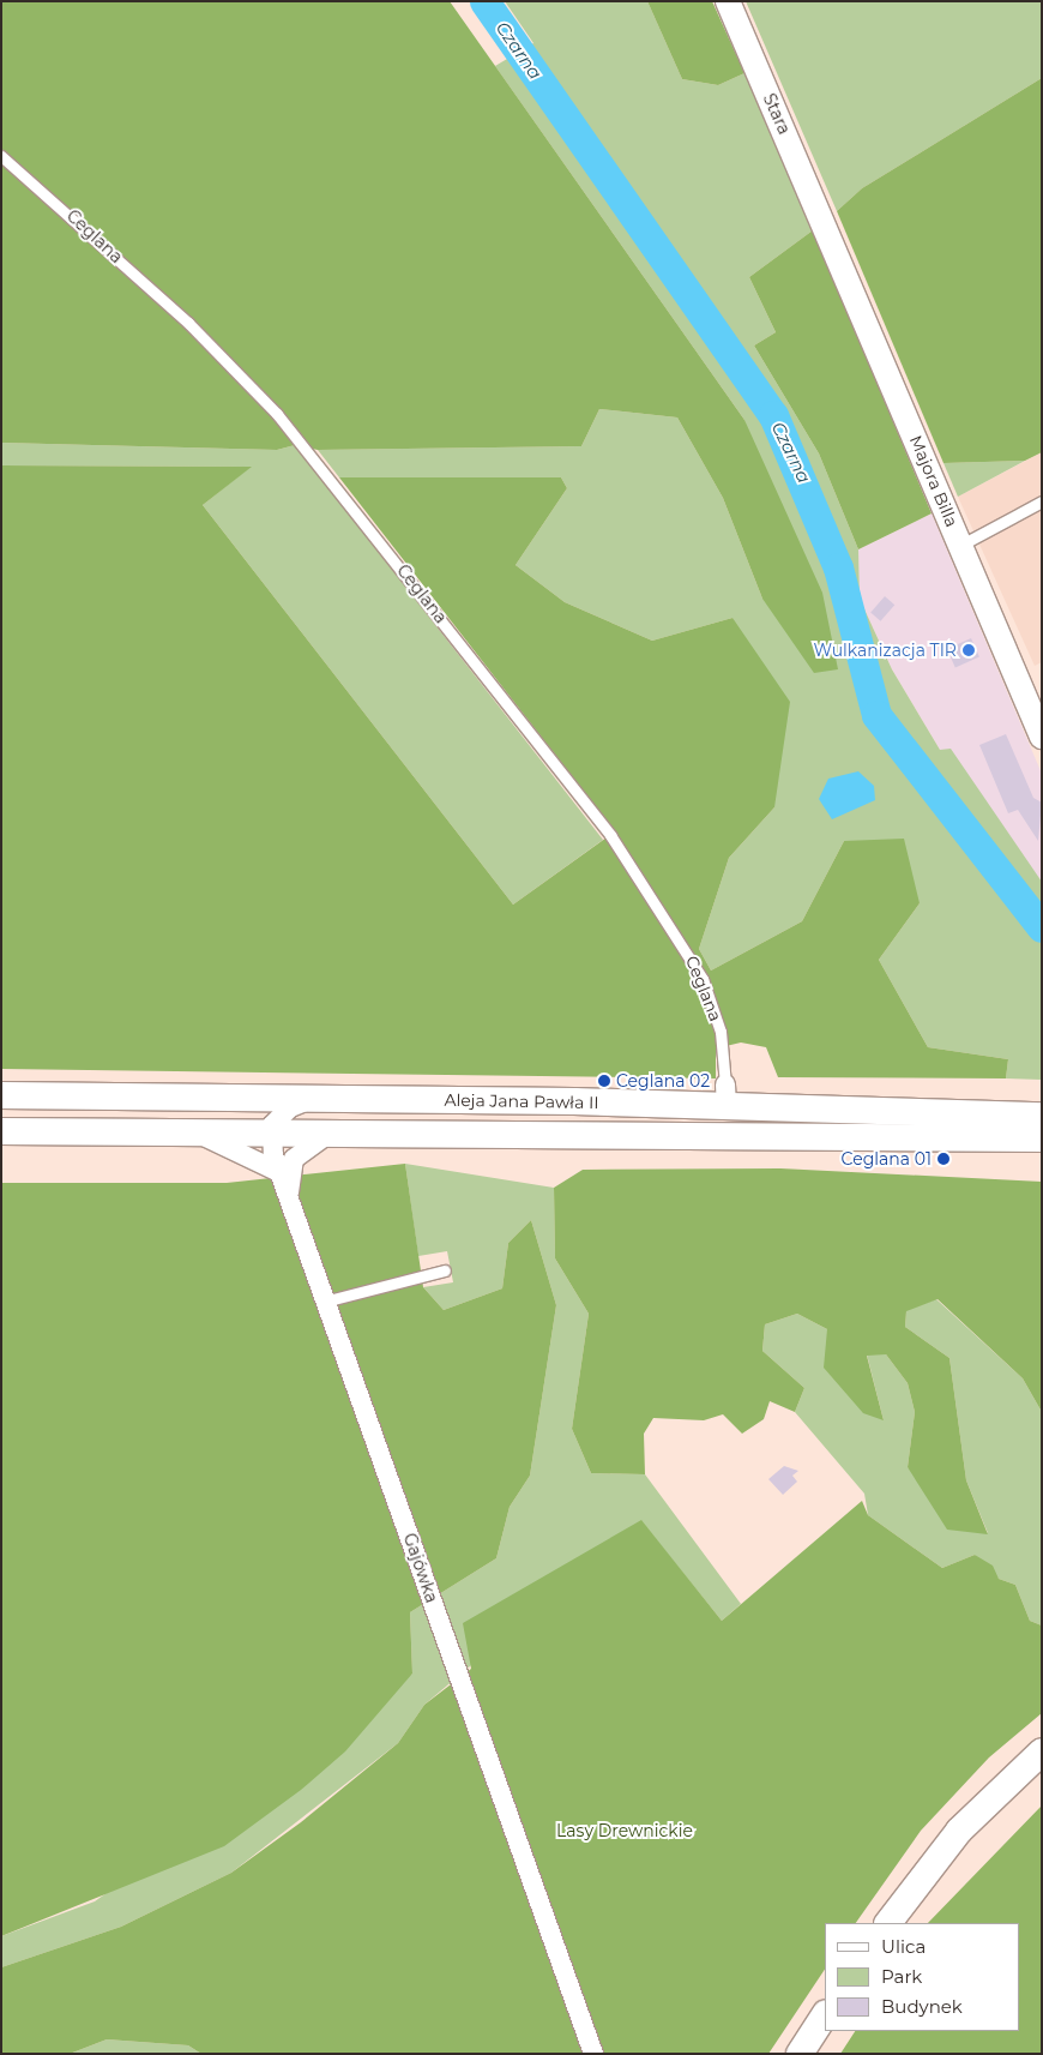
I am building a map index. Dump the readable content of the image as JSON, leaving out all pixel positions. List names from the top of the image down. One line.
{"streets":{"main road":["Aleja Jana Pawła II"],"street":["Stara","Majora Billa","Gajówka"],"lane":["Ceglana"]},"crossings":[["Stara","Majora Billa"],["Ceglana","Aleja Jana Pawła II"],["Aleja Jana Pawła II","Gajówka"]],"water":["Czarna"],"parks":["Lasy Drewnickie"],"places":["Wulkanizacja TIR","Ceglana 02","Ceglana 01"],"legend":["Ulica","Park","Budynek"]}
